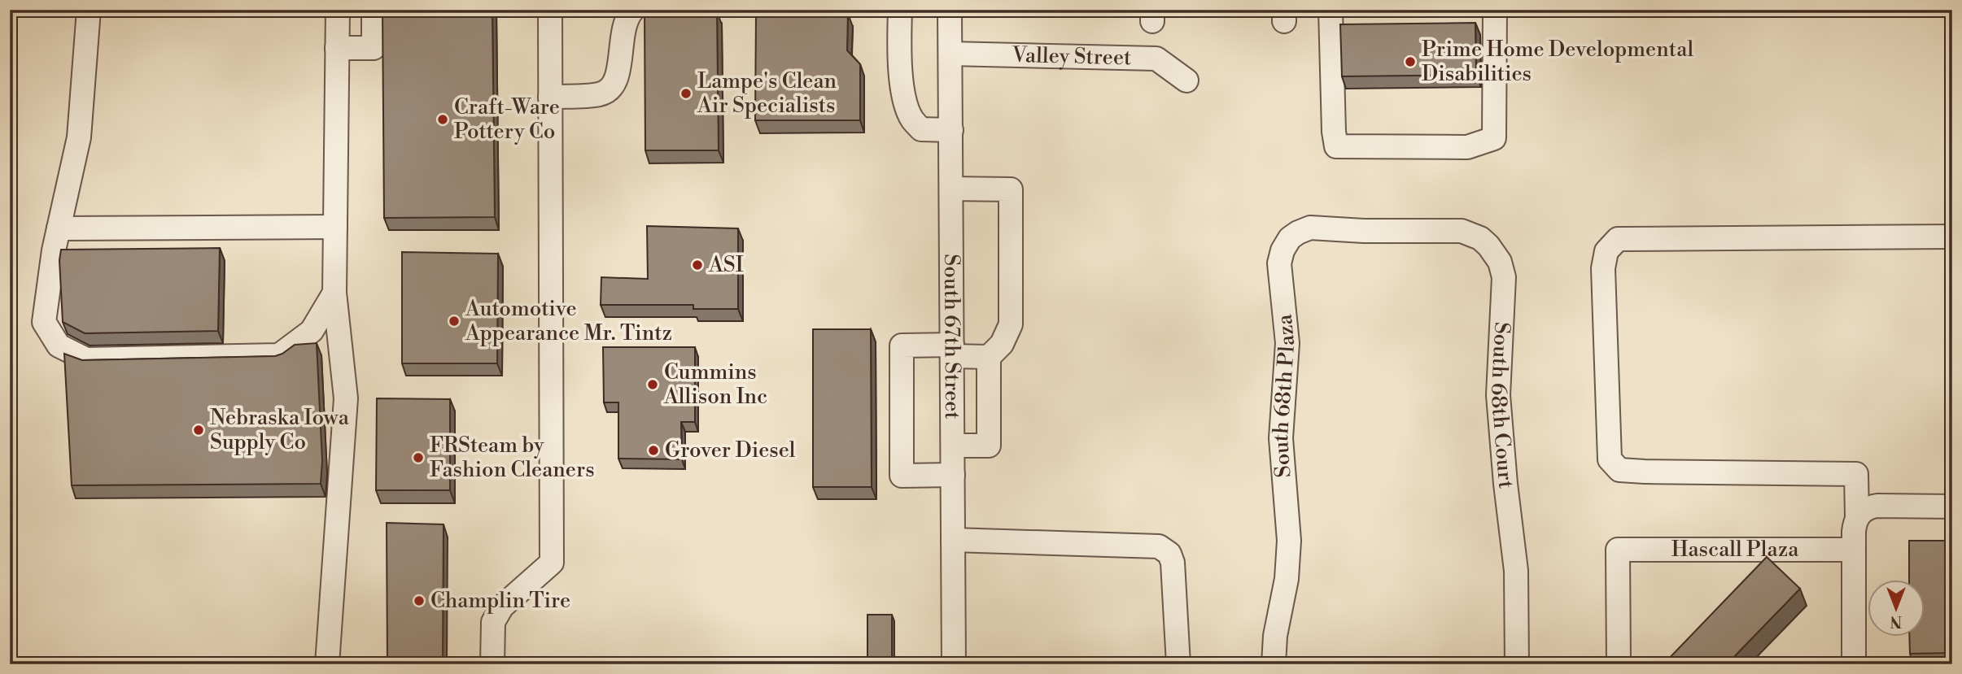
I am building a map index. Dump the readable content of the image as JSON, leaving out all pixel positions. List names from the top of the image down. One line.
{"streets":{"street":["Valley Street","South 67th Street","South 68th Plaza","South 68th Court","Hascall Plaza"]},"crossings":[["Valley Street","South 67th Street"],["South 68th Plaza","South 68th Court"]],"places":["Prime Home Developmental Disabilities","Lampe's Clean Air Specialists","Craft-Ware Pottery Co","ASI","Automotive Appearance Mr. Tintz","Cummins Allison Inc","Nebraska Iowa Supply Co","Grover Diesel","FRSteam by Fashion Cleaners","Champlin Tire"],"north":"bottom"}
